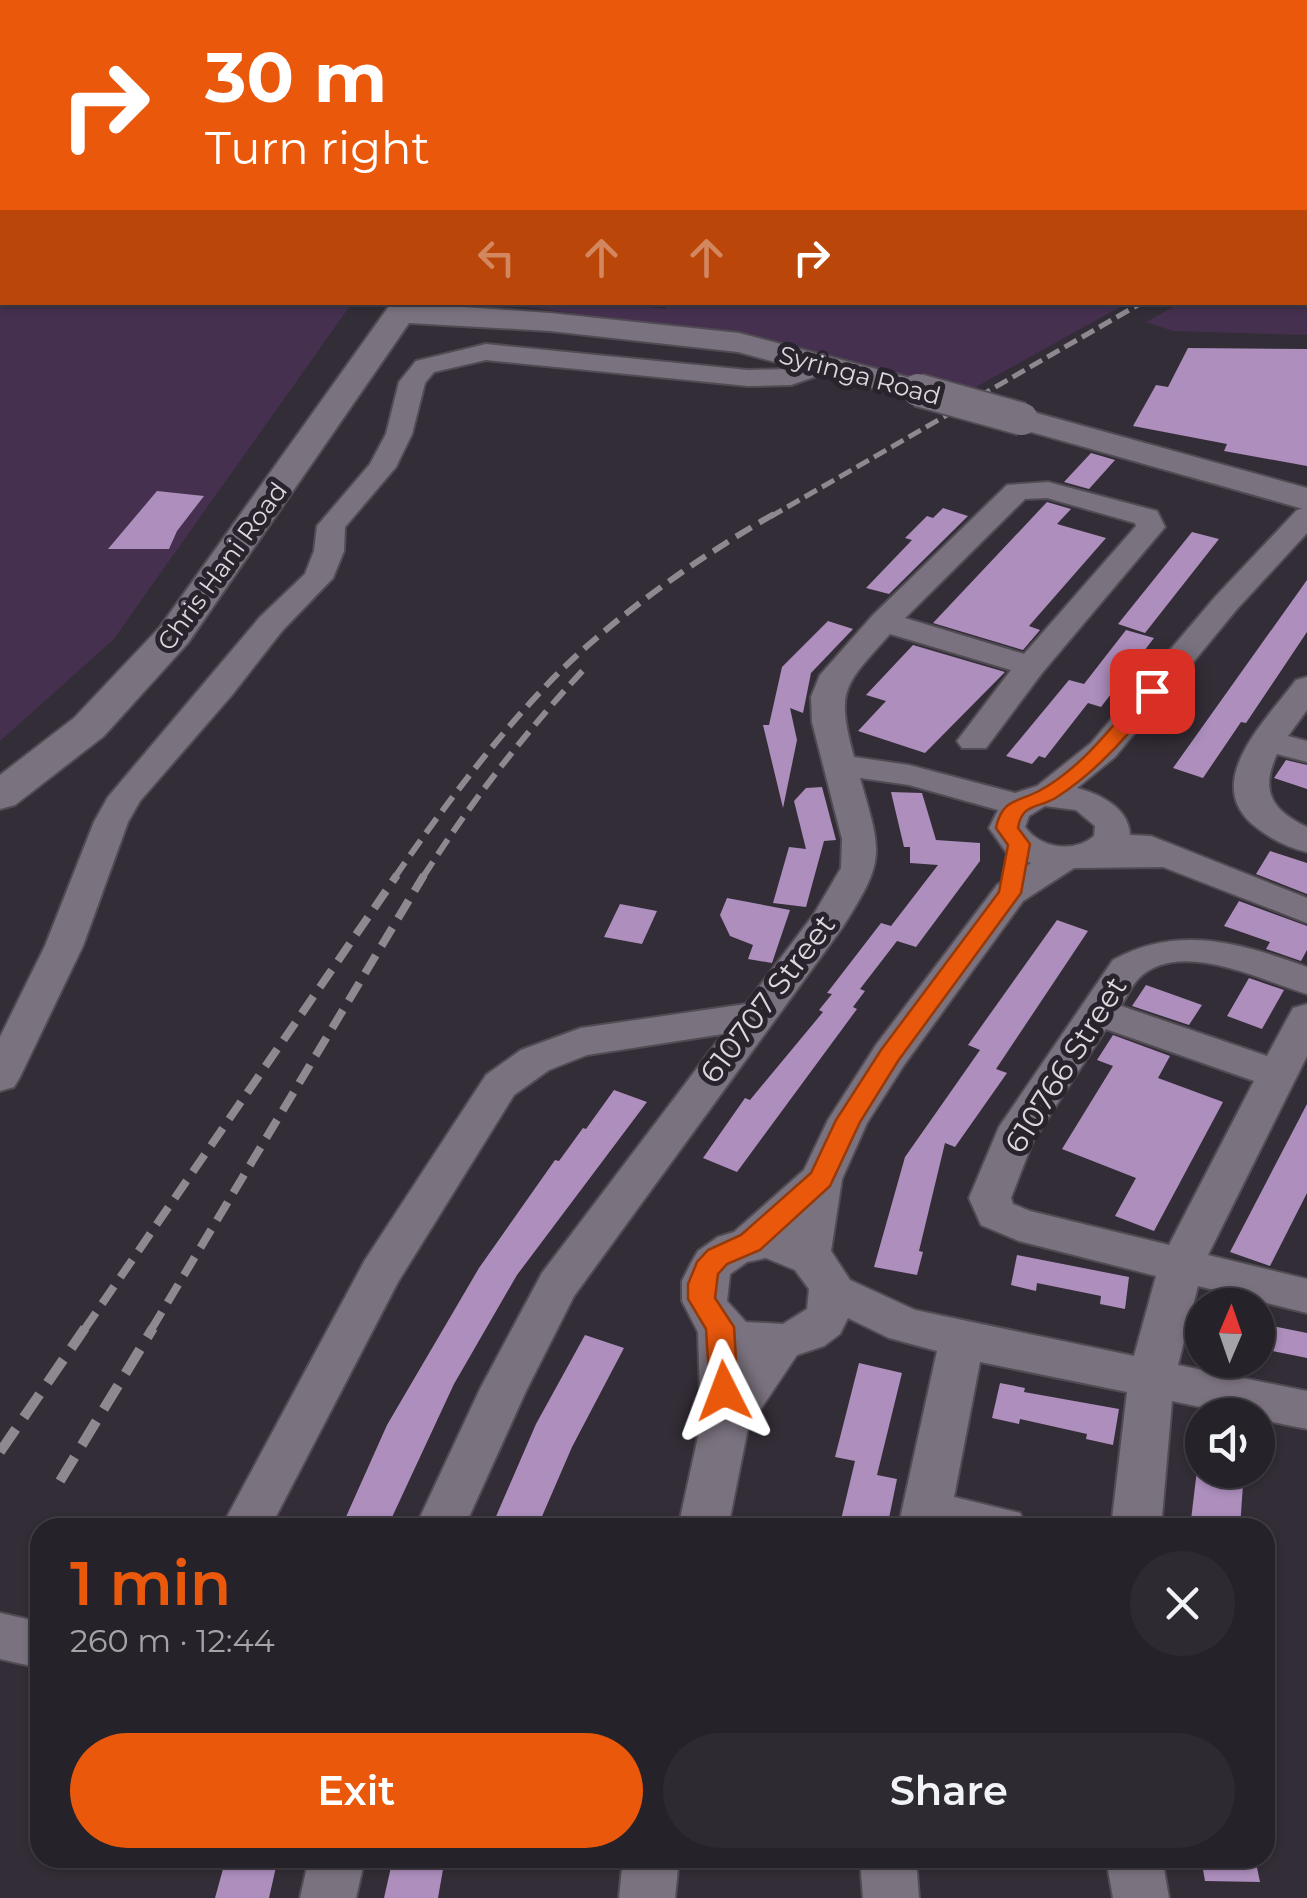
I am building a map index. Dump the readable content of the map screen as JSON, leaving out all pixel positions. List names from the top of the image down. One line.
{"streets":{"street":["Syringa Road","Chris Hani Road","610707 Street","610766 Street"]},"crossings":[["Syringa Road","Chris Hani Road"]],"north":"top","page":{"turn":["30 m","Turn right"],"heading":["1 min","260 m · 12:44"],"buttons":["Exit","Share"]}}
